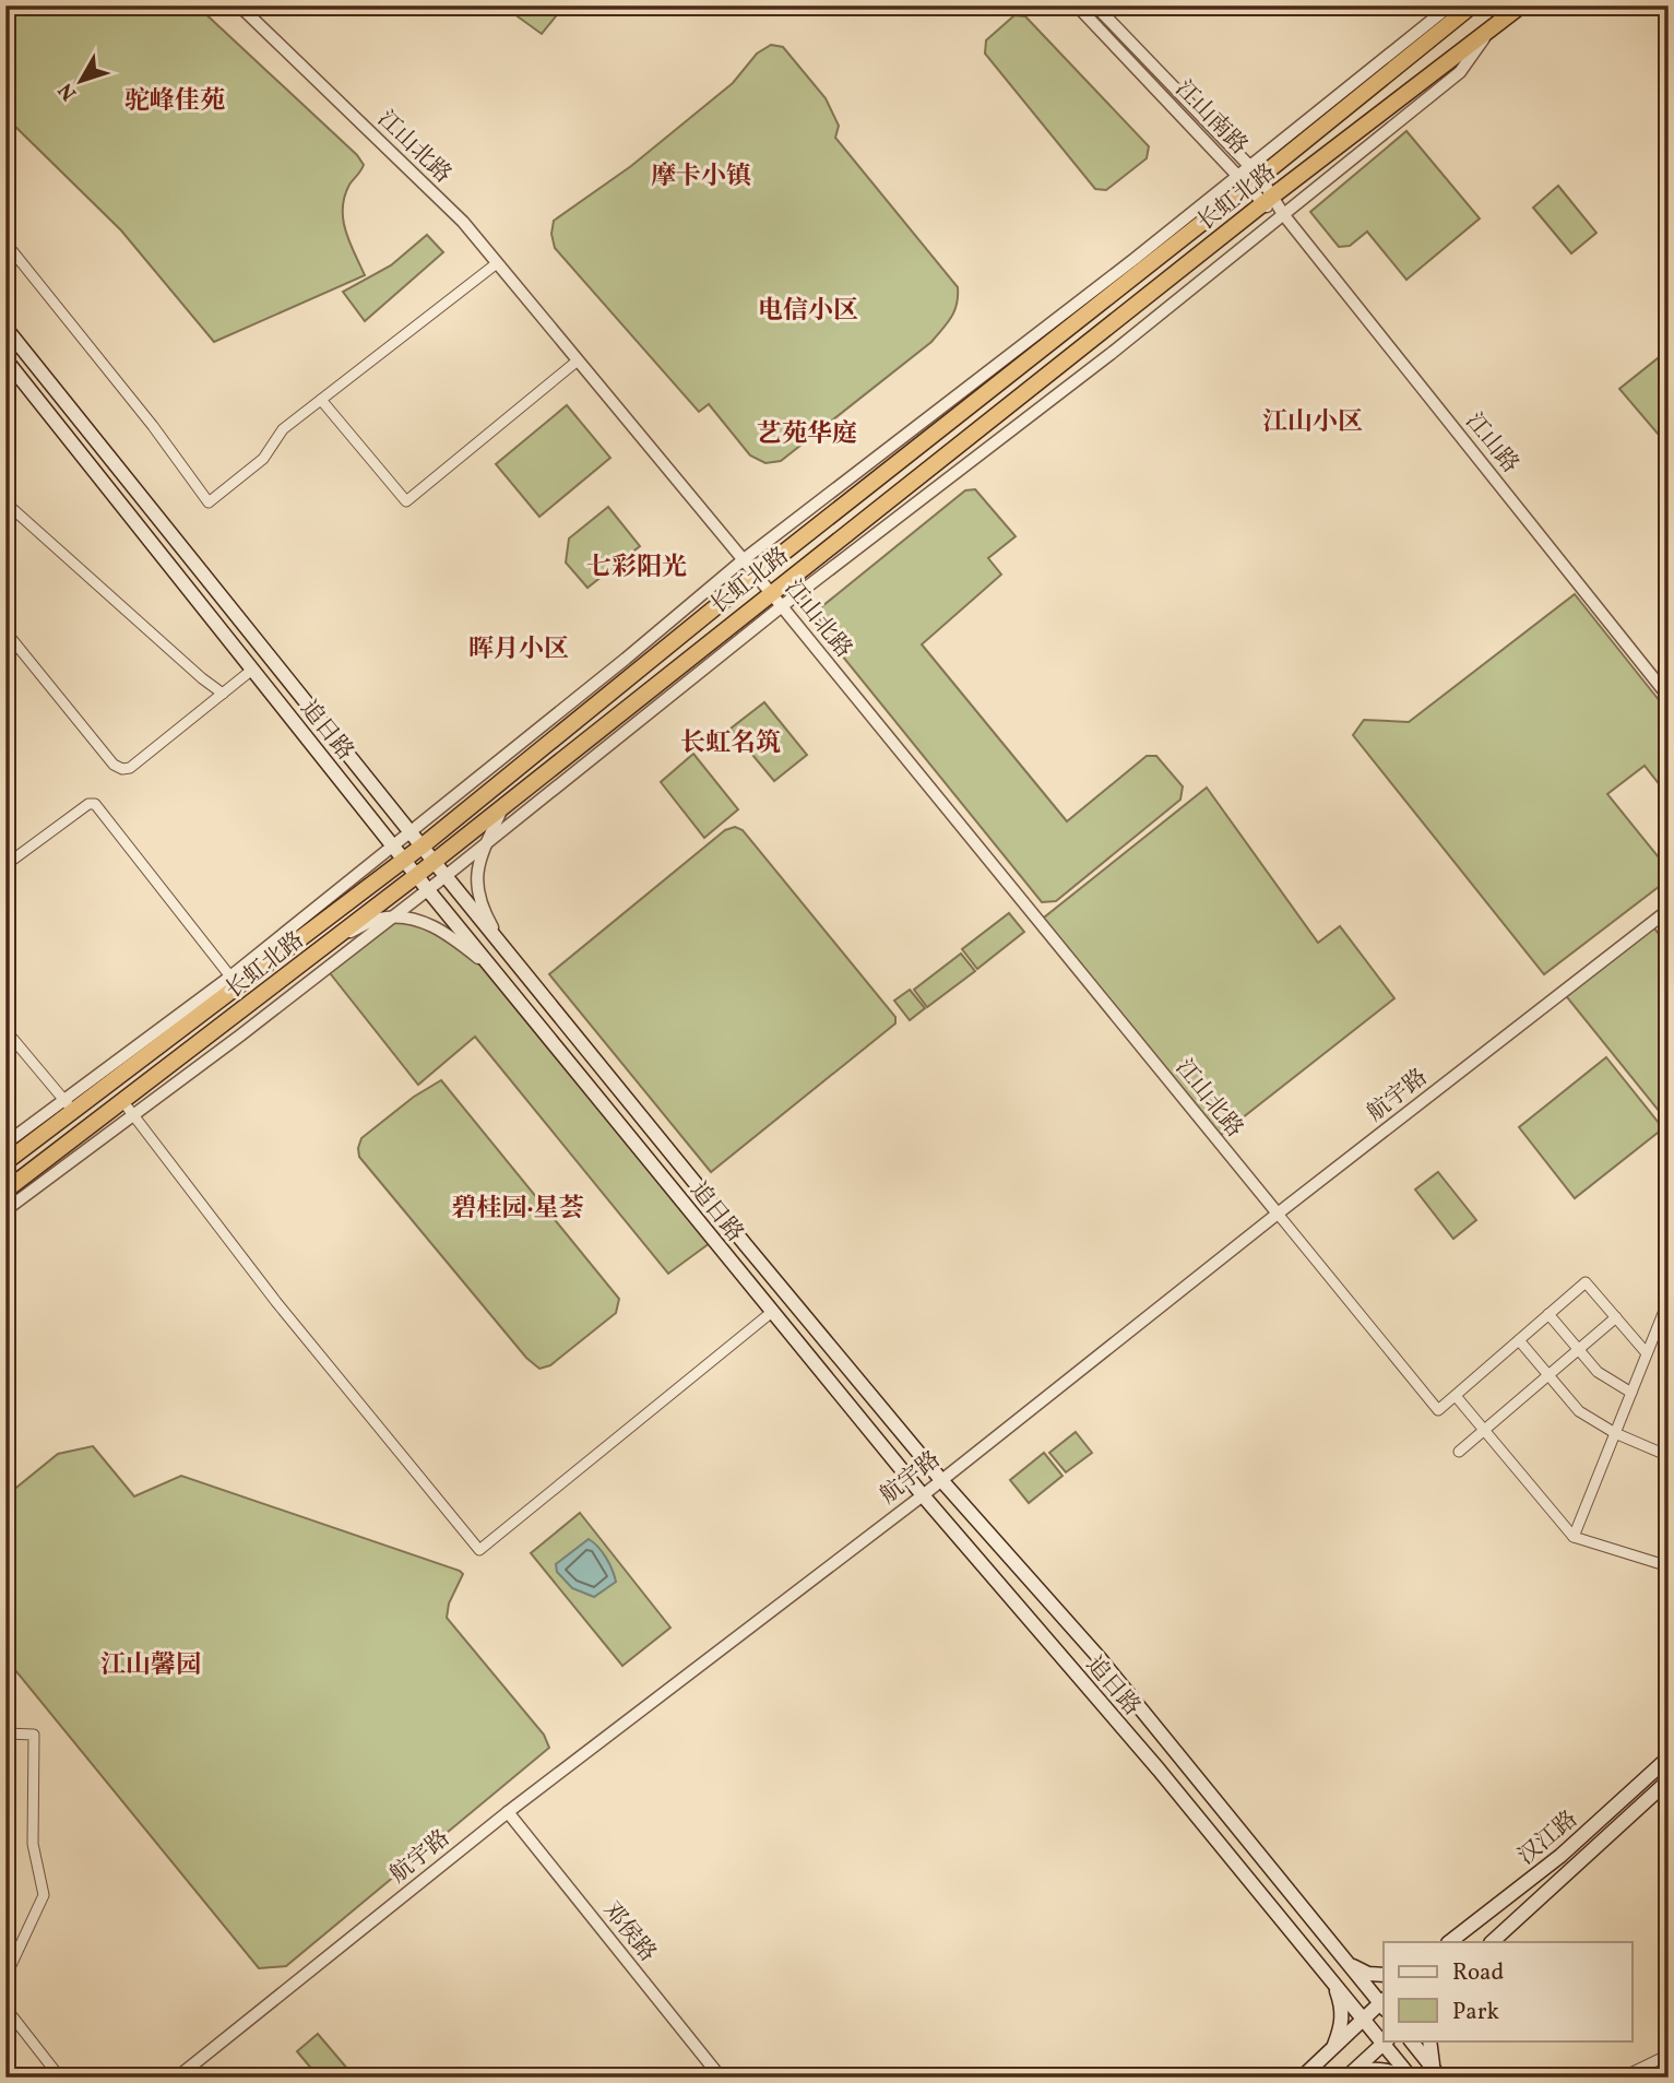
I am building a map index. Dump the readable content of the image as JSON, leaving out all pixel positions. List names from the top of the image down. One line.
{"streets":{"highway":["长虹北路"],"main road":["追日路","汉江路"],"street":["江山南路","江山北路","江山路","航宇路","邓侯路"]},"crossings":[["江山南路","长虹北路"],["江山南路","江山路"],["江山北路","长虹北路"],["江山北路","航宇路"],["长虹北路","追日路"],["追日路","航宇路"],["航宇路","邓侯路"]],"districts":["驼峰佳苑","摩卡小镇","电信小区","江山小区","艺苑华庭","七彩阳光","晖月小区","长虹名筑","碧桂园·星荟","江山馨园"],"legend":["Road","Park"],"north":"bottom left"}
